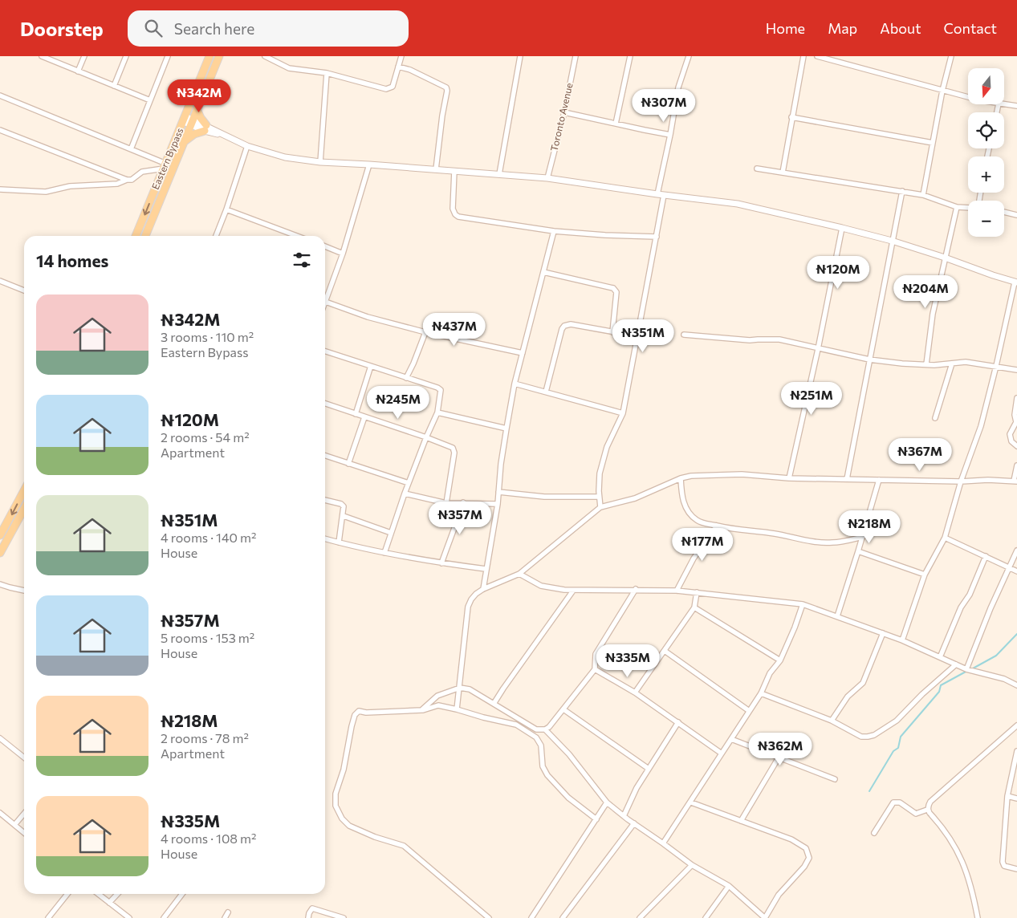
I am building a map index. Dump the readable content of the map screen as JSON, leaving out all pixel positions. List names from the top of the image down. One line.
{"streets":{"main road":["Eastern Bypass"],"street":["Toronto Avenue"]},"north":"bottom","page":{"header":"Doorstep","search":"Search here","nav":["Home","Map","About","Contact"],"map_buttons":["+","−"],"price":["₦342M","₦307M","₦120M","₦204M","₦437M","₦351M","₦251M","₦245M","₦367M","₦357M","₦218M","₦177M","₦335M","₦362M"],"heading":"14 homes","list":[{"name":"₦342M","note":"3 rooms · 110 m² · Eastern Bypass"},{"name":"₦120M","note":"2 rooms · 54 m² · Apartment"},{"name":"₦351M","note":"4 rooms · 140 m² · House"},{"name":"₦357M","note":"5 rooms · 153 m² · House"},{"name":"₦218M","note":"2 rooms · 78 m² · Apartment"},{"name":"₦335M","note":"4 rooms · 108 m² · House"}]}}
